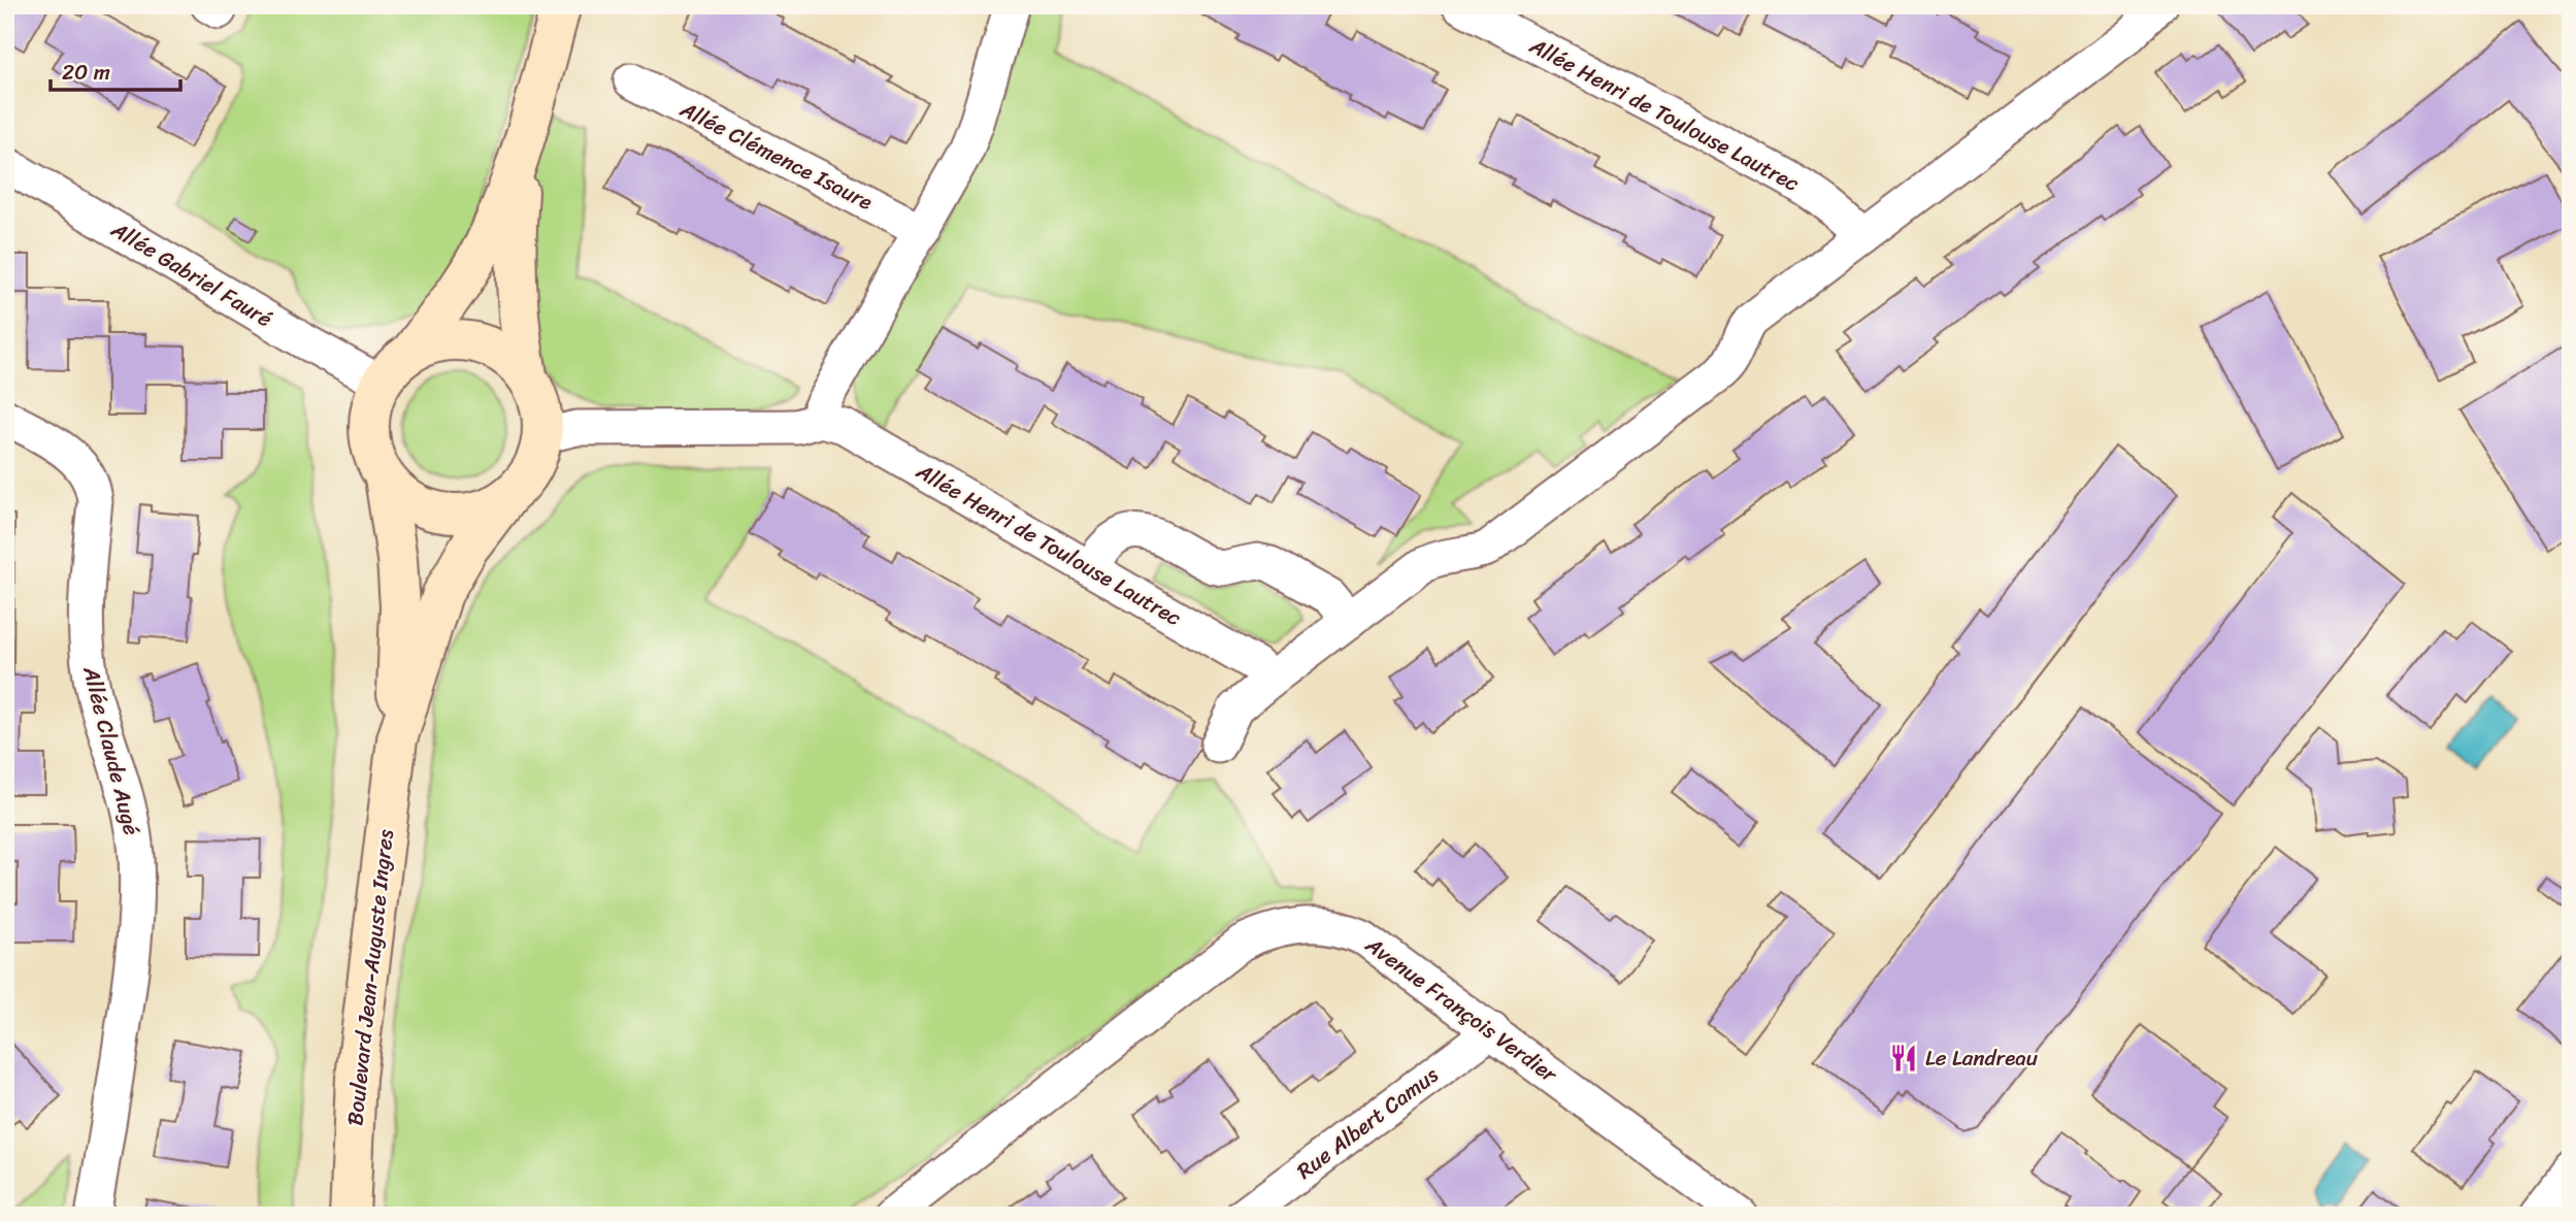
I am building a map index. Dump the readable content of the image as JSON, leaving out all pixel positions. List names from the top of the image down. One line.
{"streets":{"main road":["Boulevard Jean-Auguste Ingres"],"street":["Allée Henri de Toulouse Lautrec","Allée Clémence Isaure","Allée Gabriel Fauré","Allée Claude Augé","Avenue François Verdier","Rue Albert Camus"]},"crossings":[["Allée Gabriel Fauré","Boulevard Jean-Auguste Ingres"],["Avenue François Verdier","Rue Albert Camus"]],"places":{"restaurant":["Le Landreau"]},"scale_bar":"20 m"}
